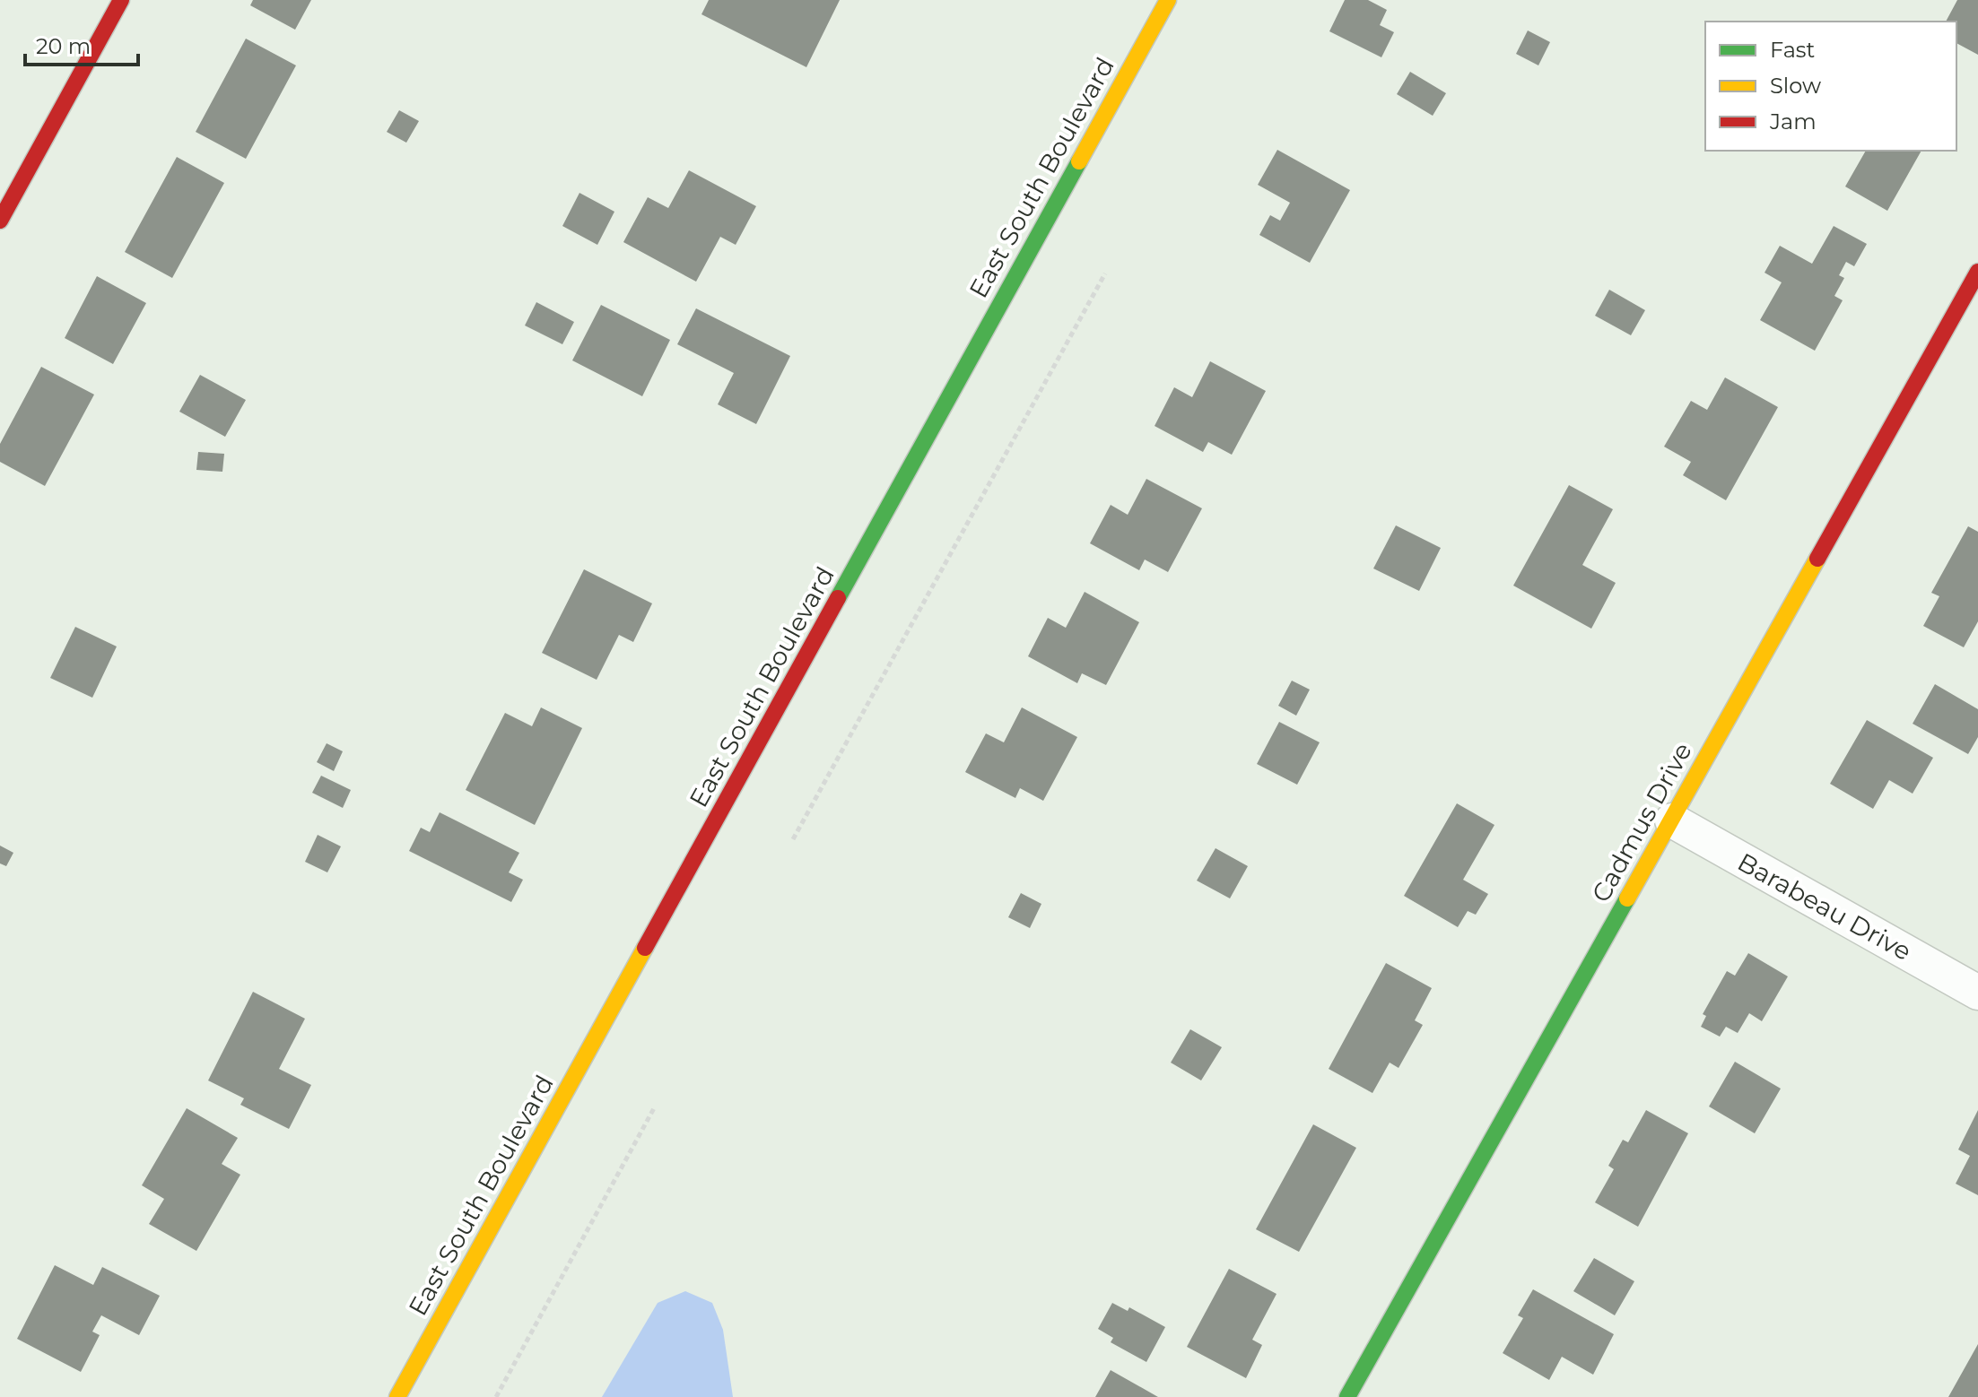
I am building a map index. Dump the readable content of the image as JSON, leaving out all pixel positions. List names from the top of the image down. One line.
{"streets":{"street":["East South Boulevard","Cadmus Drive","Barabeau Drive"]},"crossings":[["Cadmus Drive","Barabeau Drive"]],"legend":["Fast","Slow","Jam"],"scale_bar":"20 m"}
